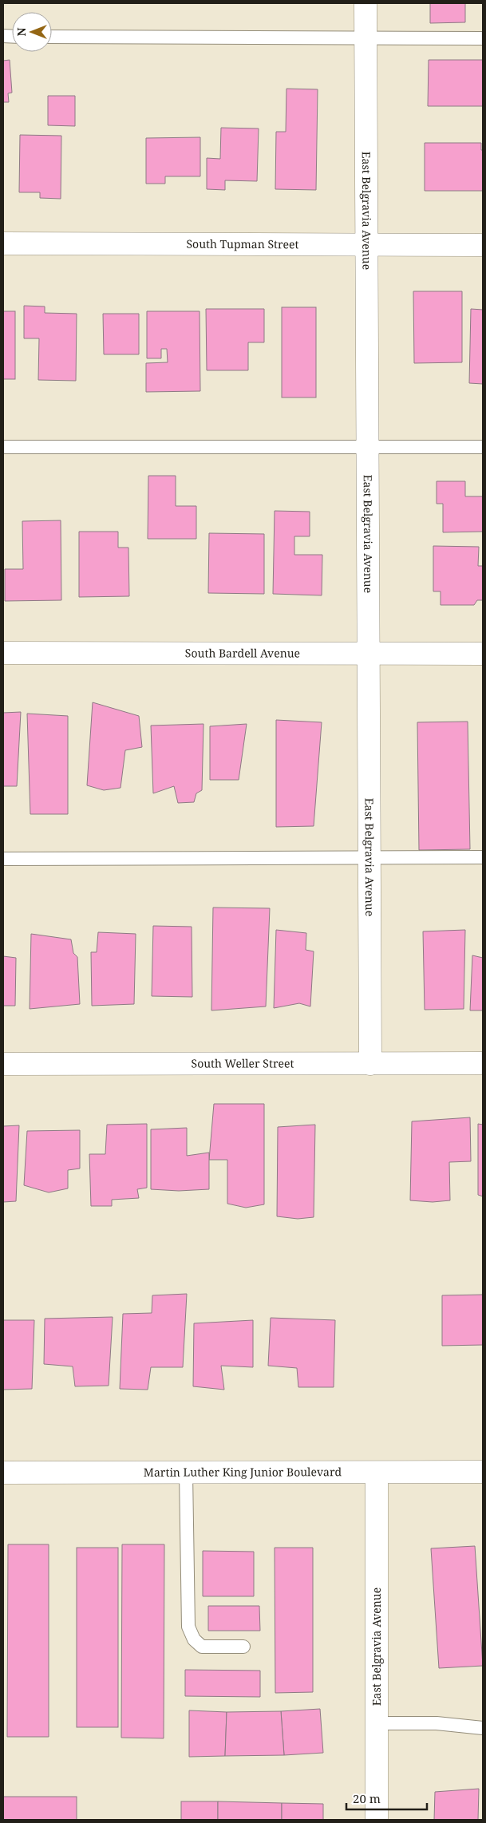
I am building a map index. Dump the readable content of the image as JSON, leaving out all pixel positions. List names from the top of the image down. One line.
{"streets":{"street":["East Belgravia Avenue","South Tupman Street","South Bardell Avenue","South Weller Street","Martin Luther King Junior Boulevard"]},"crossings":[["East Belgravia Avenue","South Tupman Street"],["East Belgravia Avenue","South Bardell Avenue"],["East Belgravia Avenue","South Weller Street"],["East Belgravia Avenue","Martin Luther King Junior Boulevard"]],"scale_bar":"20 m","north":"left"}
